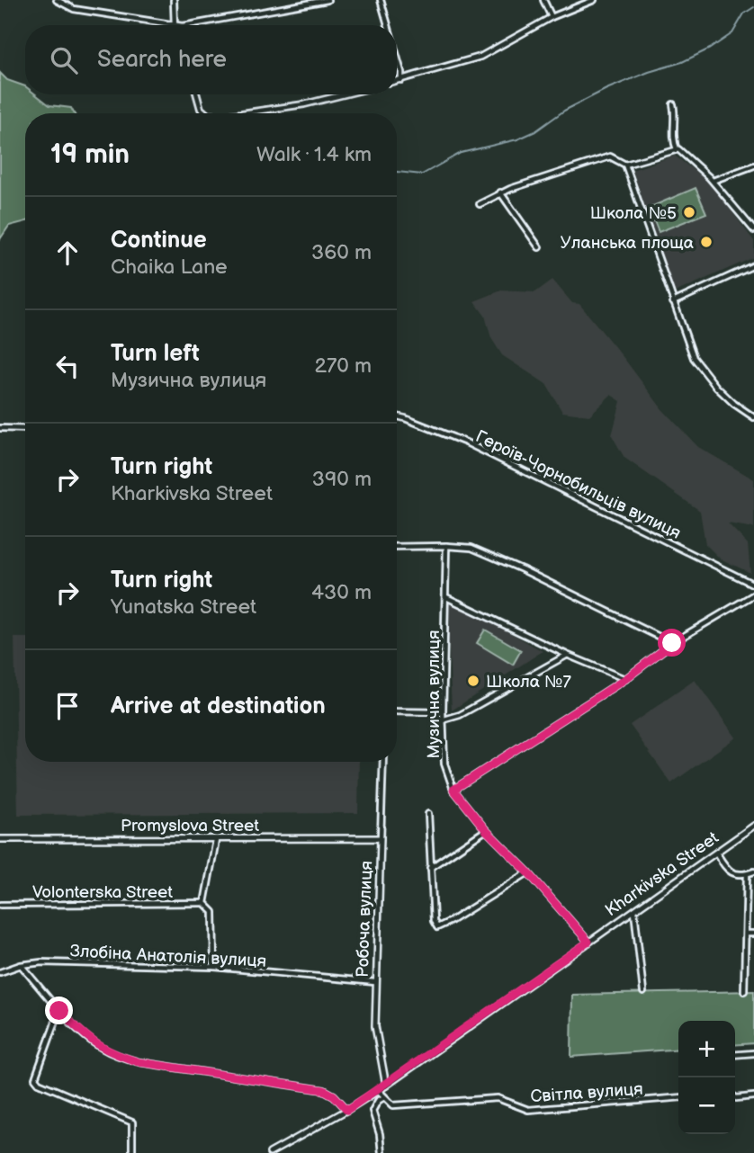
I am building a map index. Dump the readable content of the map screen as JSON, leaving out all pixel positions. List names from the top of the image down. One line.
{"streets":{"street":["Героїв-Чорнобильців вулиця","Музична вулиця","Promyslova Street","Kharkivska Street","Volonterska Street","Робоча вулиця","Злобіна Анатолія вулиця","Світла вулиця"]},"crossings":[["Музична вулиця","Kharkivska Street"],["Promyslova Street","Робоча вулиця"],["Kharkivska Street","Робоча вулиця"],["Робоча вулиця","Злобіна Анатолія вулиця"]],"places":["Школа №5","Уланська площа","Школа №7"],"page":{"search":"Search here","heading":["19 min","Walk · 1.4 km"],"list":[["Continue","Chaika Lane","360 m"],["Turn left","Музична вулиця","270 m"],["Turn right","Kharkivska Street","390 m"],["Turn right","Yunatska Street","430 m"],"Arrive at destination"],"map_buttons":["+","−"]}}
